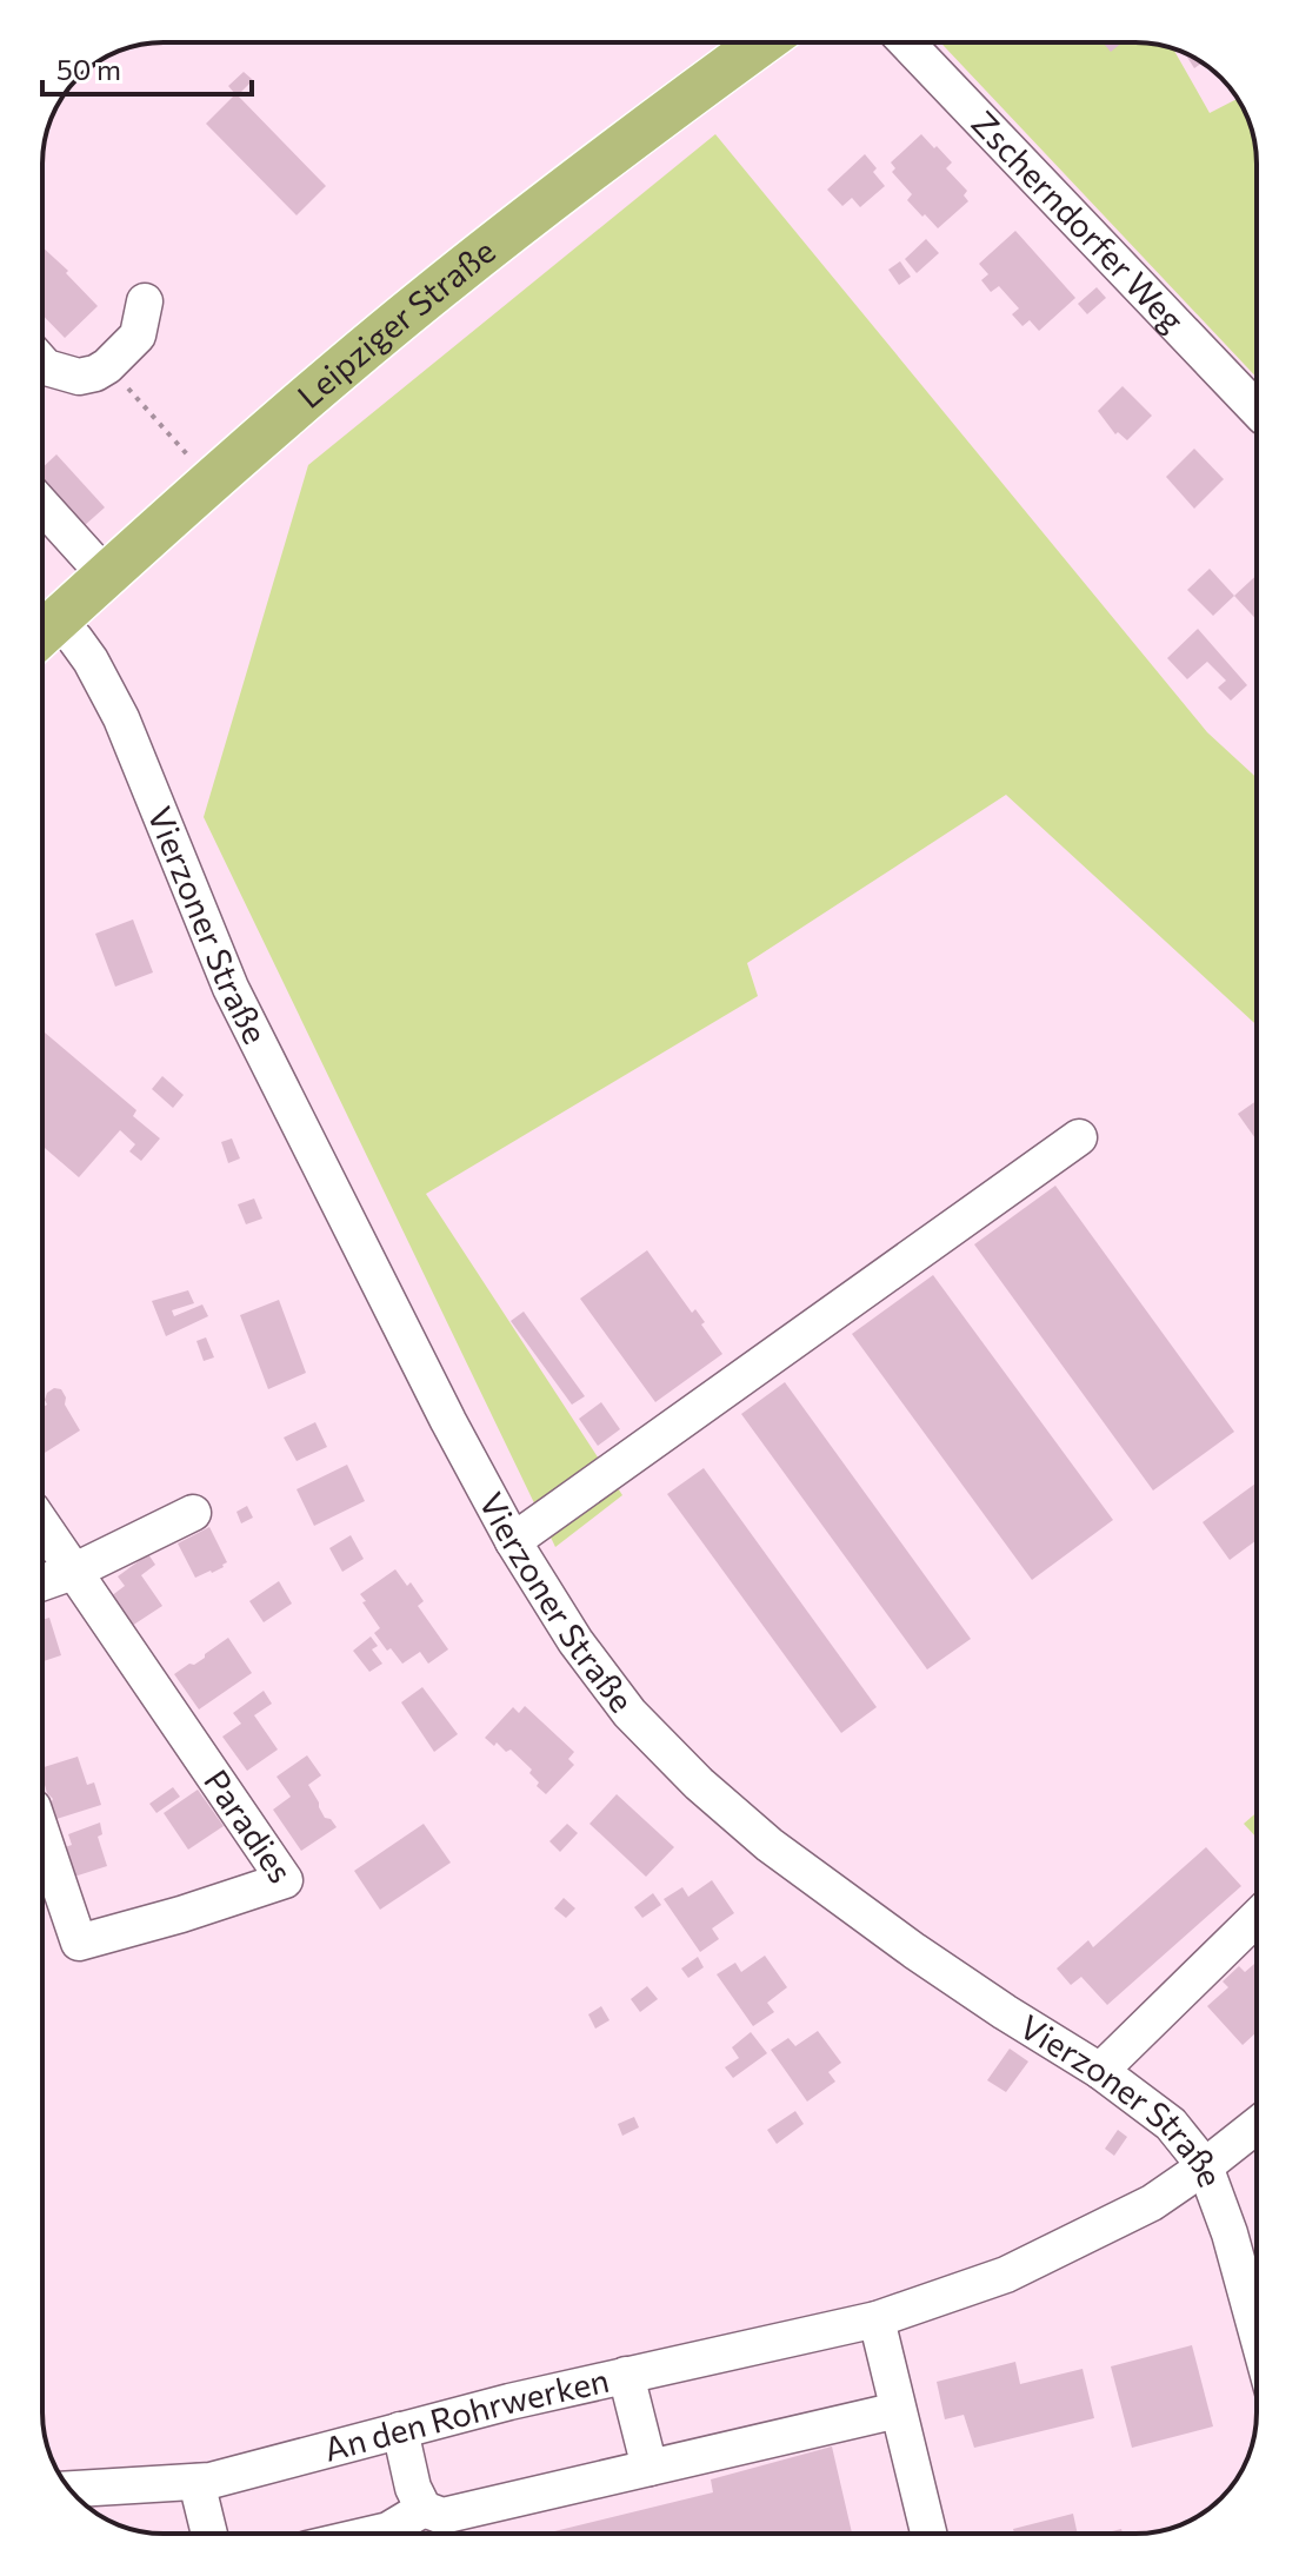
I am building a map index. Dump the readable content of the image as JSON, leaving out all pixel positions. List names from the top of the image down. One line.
{"streets":{"main road":["Leipziger Straße"],"street":["Zscherndorfer Weg","Vierzoner Straße","Paradies","An den Rohrwerken"]},"crossings":[["Leipziger Straße","Vierzoner Straße"],["Vierzoner Straße","An den Rohrwerken"]],"scale_bar":"50 m"}
